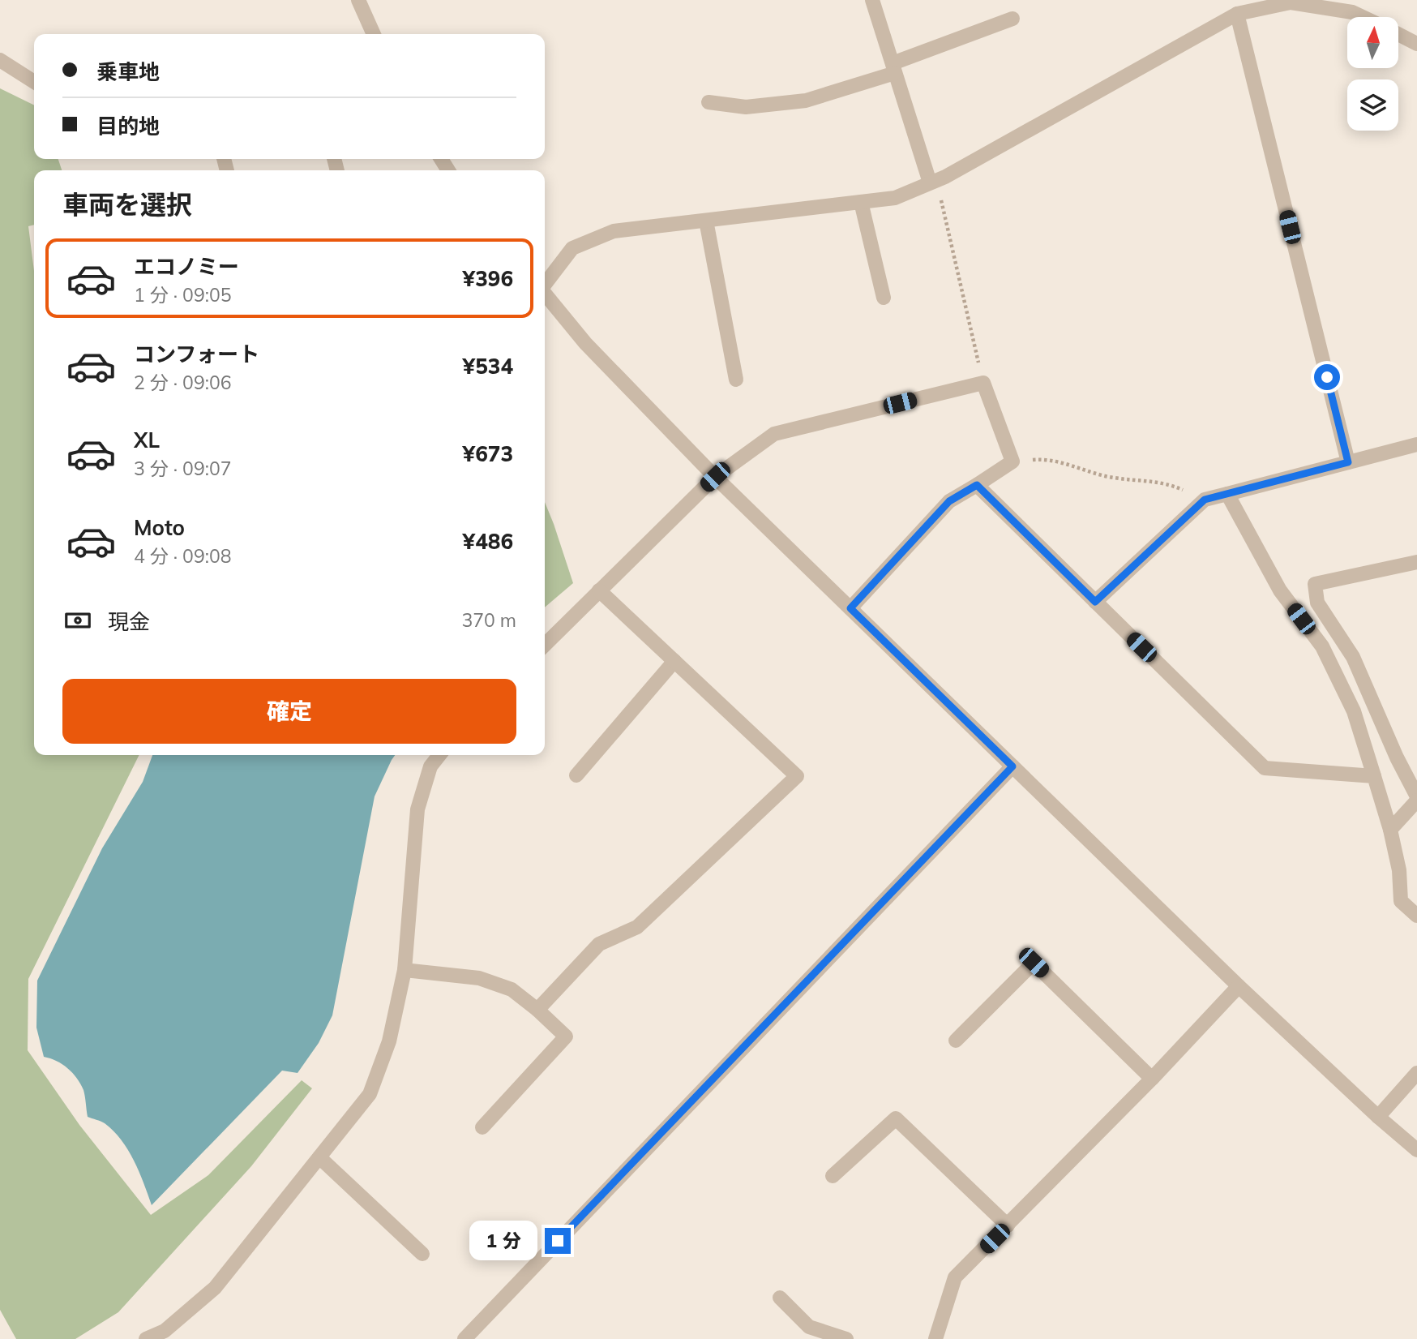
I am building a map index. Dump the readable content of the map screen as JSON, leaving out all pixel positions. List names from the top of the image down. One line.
{"north":"top","page":{"banner":["乗車地","目的地"],"heading":"車両を選択","list":[{"name":"エコノミー","note":"1 分 · 09:05","value":"¥396"},{"name":"コンフォート","note":"2 分 · 09:06","value":"¥534"},{"name":"XL","note":"3 分 · 09:07","value":"¥673"},{"name":"Moto","note":"4 分 · 09:08","value":"¥486"}],"pay":["現金","370 m"],"buttons":"確定","bubble":"1 分"}}
